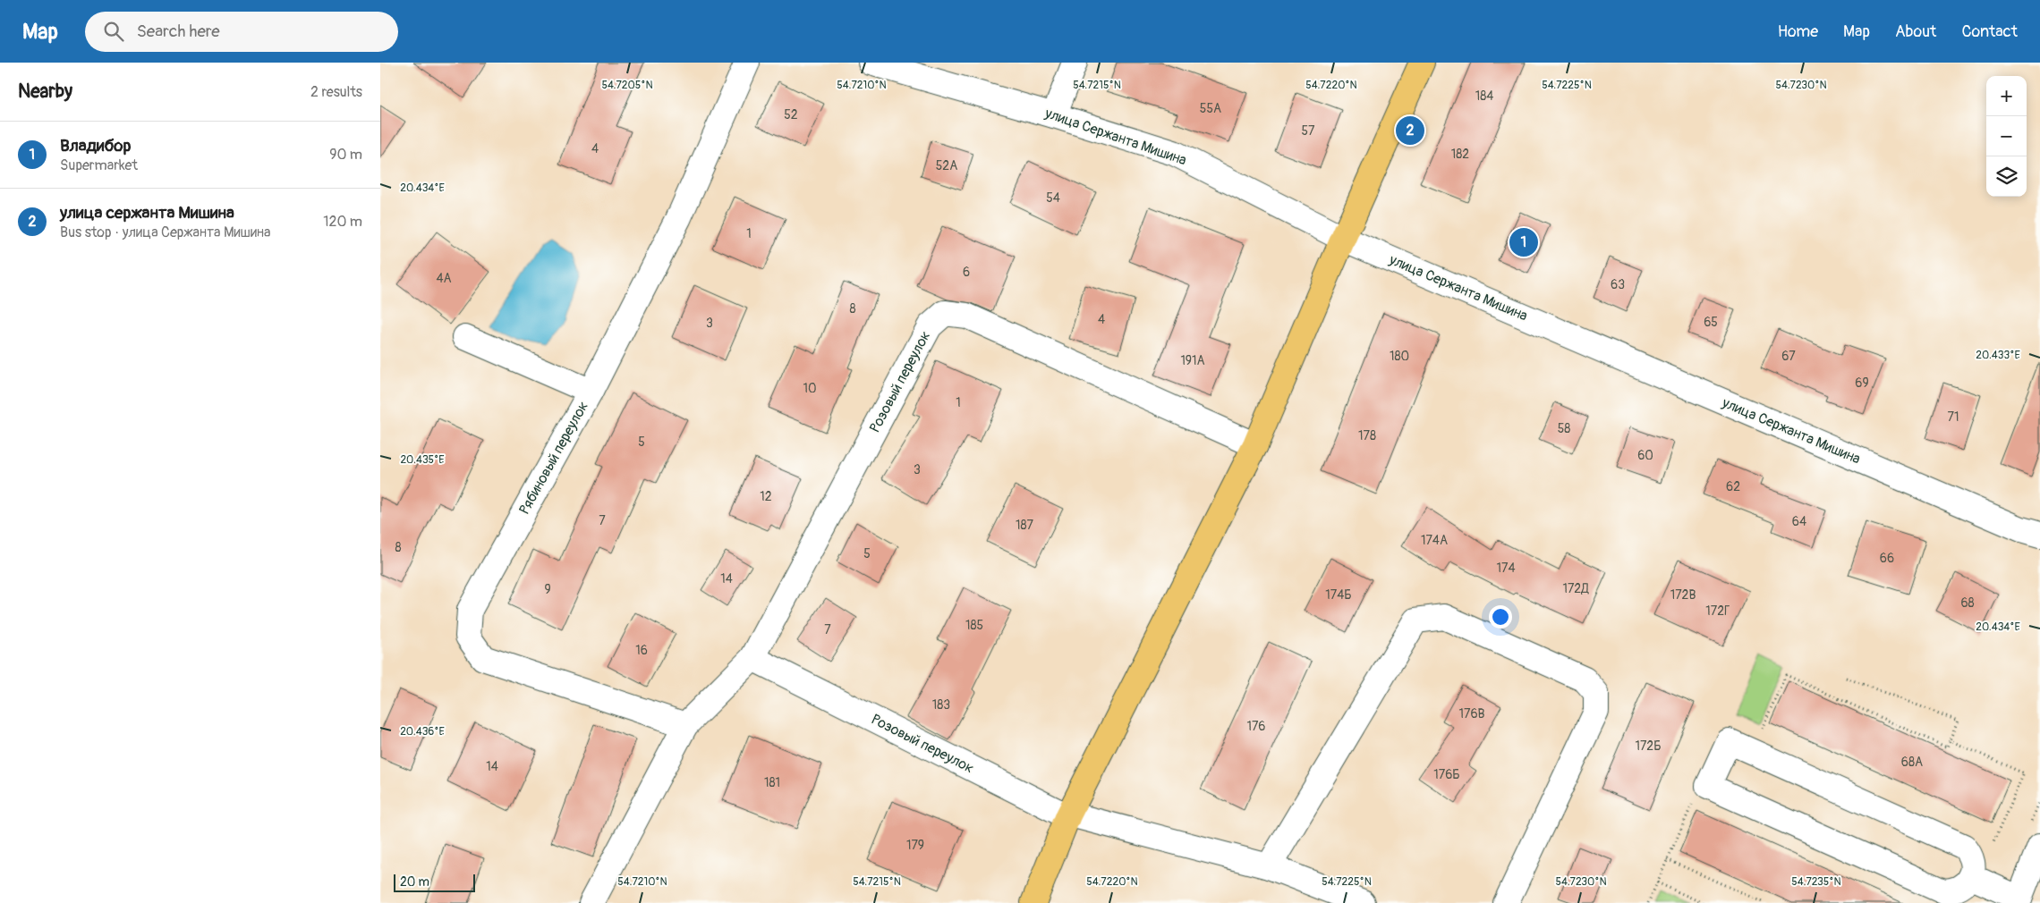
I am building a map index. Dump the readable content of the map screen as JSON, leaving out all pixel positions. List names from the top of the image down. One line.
{"streets":{"street":["улица Сержанта Мишина","Розовый переулок","Рябиновый переулок"]},"crossings":[["Розовый переулок","Рябиновый переулок"]],"house_numbers":["184","55А","52","57","4","182","52А","54","1","6","4А","63","8","4","65","3","180","67","191А","69","10","1","71","58","178","5","60","3","62","12","7","64","187","174А","8","5","66","174","14","172Д","9","174Б","172В","68","172Г","185","7","16","183","176В","176","172Б","68А","14","176Б","181","179"],"scale_bar":"20 m","page":{"header":"Map","search":"Search here","nav":["Home","Map","About","Contact"],"heading":["Nearby","2 results"],"map_buttons":["+","−"],"pins":["2","1"],"list":[{"mark":"1","name":"Владибор","note":"Supermarket","value":"90 m"},{"mark":"2","name":"улица cержанта Мишина","note":"Bus stop · улица Сержанта Мишина","value":"120 m"}],"scale":"20 m"},"coordinates":["54.7205°N","54.7210°N","54.7215°N","54.7220°N","54.7225°N","54.7230°N","20.434°E","20.433°E","20.435°E","20.436°E","54.7235°N"]}
